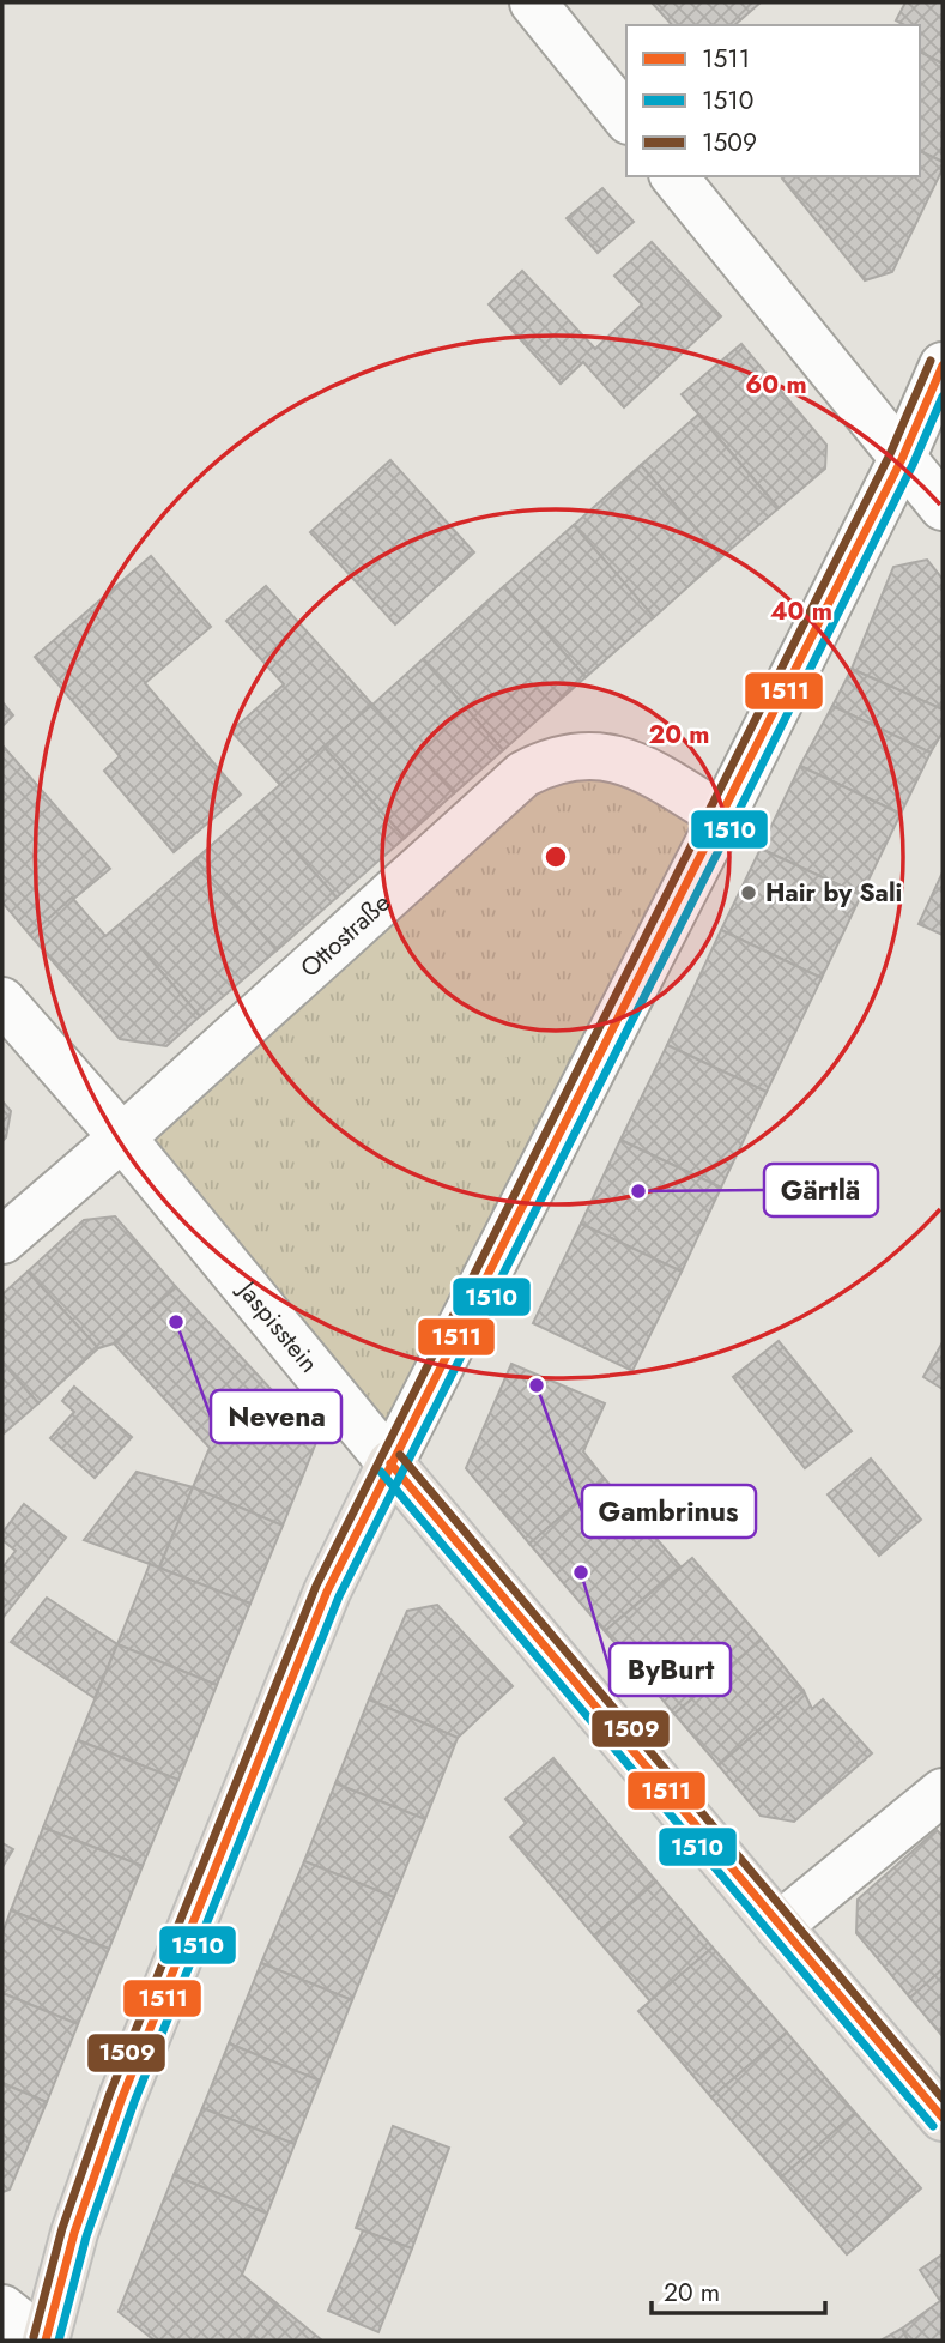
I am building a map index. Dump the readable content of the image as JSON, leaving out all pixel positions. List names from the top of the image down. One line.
{"streets":{"main road":["Jaspisstein"],"street":["Ottostraße"]},"crossings":[["Ottostraße","Jaspisstein"]],"places":["Hair by Sali","Gärtlä","Nevena","Gambrinus","ByBurt"],"lines":["transit line 1509","transit line 1511","transit line 1510"],"legend":["1511","1510","1509"],"scale_bar":"20 m","rings":["60 m","40 m","20 m"]}
